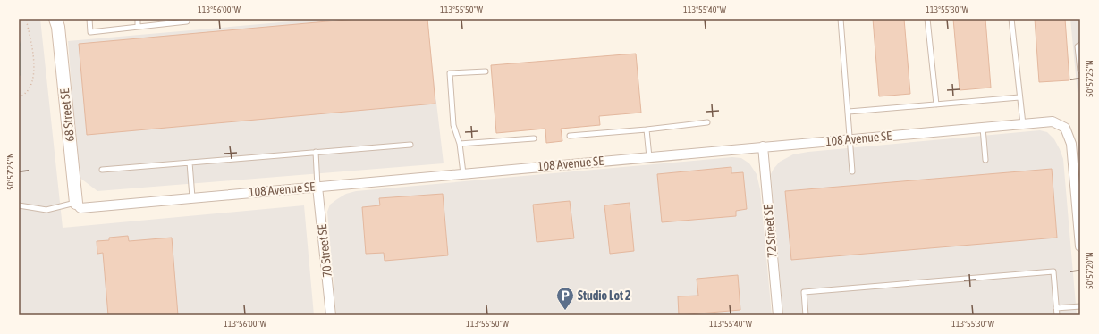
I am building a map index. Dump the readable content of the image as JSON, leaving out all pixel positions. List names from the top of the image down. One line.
{"streets":{"street":["68 Street SE","108 Avenue SE","72 Street SE","70 Street SE"]},"crossings":[["68 Street SE","108 Avenue SE"],["108 Avenue SE","72 Street SE"],["108 Avenue SE","70 Street SE"]],"places":{"parking":["Studio Lot 2"]},"coordinates":["113°56'00\"W","113°55'50\"W","113°55'40\"W","113°55'30\"W","50°57'25\"N","50°57'20\"N"]}
